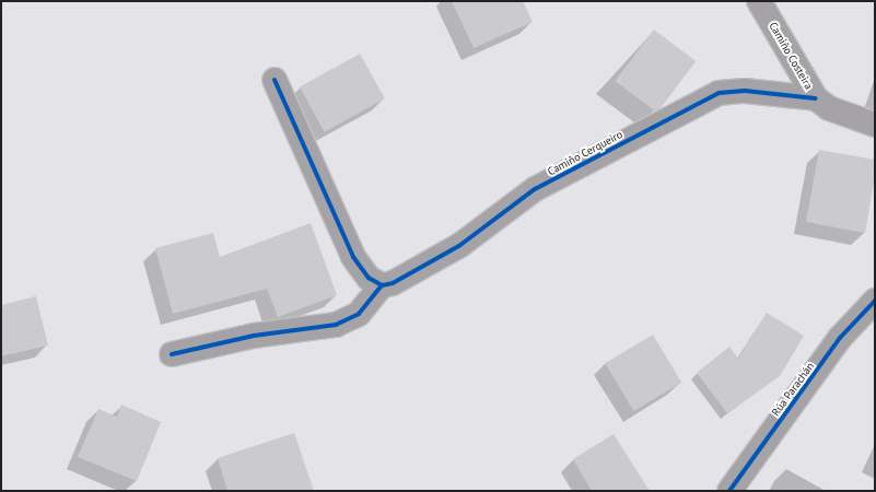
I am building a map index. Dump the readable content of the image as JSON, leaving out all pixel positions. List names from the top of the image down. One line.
{"streets":{"street":["Camiño Costeira","Camiño Cerqueiro","Rúa Parachán"]},"crossings":[["Camiño Costeira","Camiño Cerqueiro"]]}
